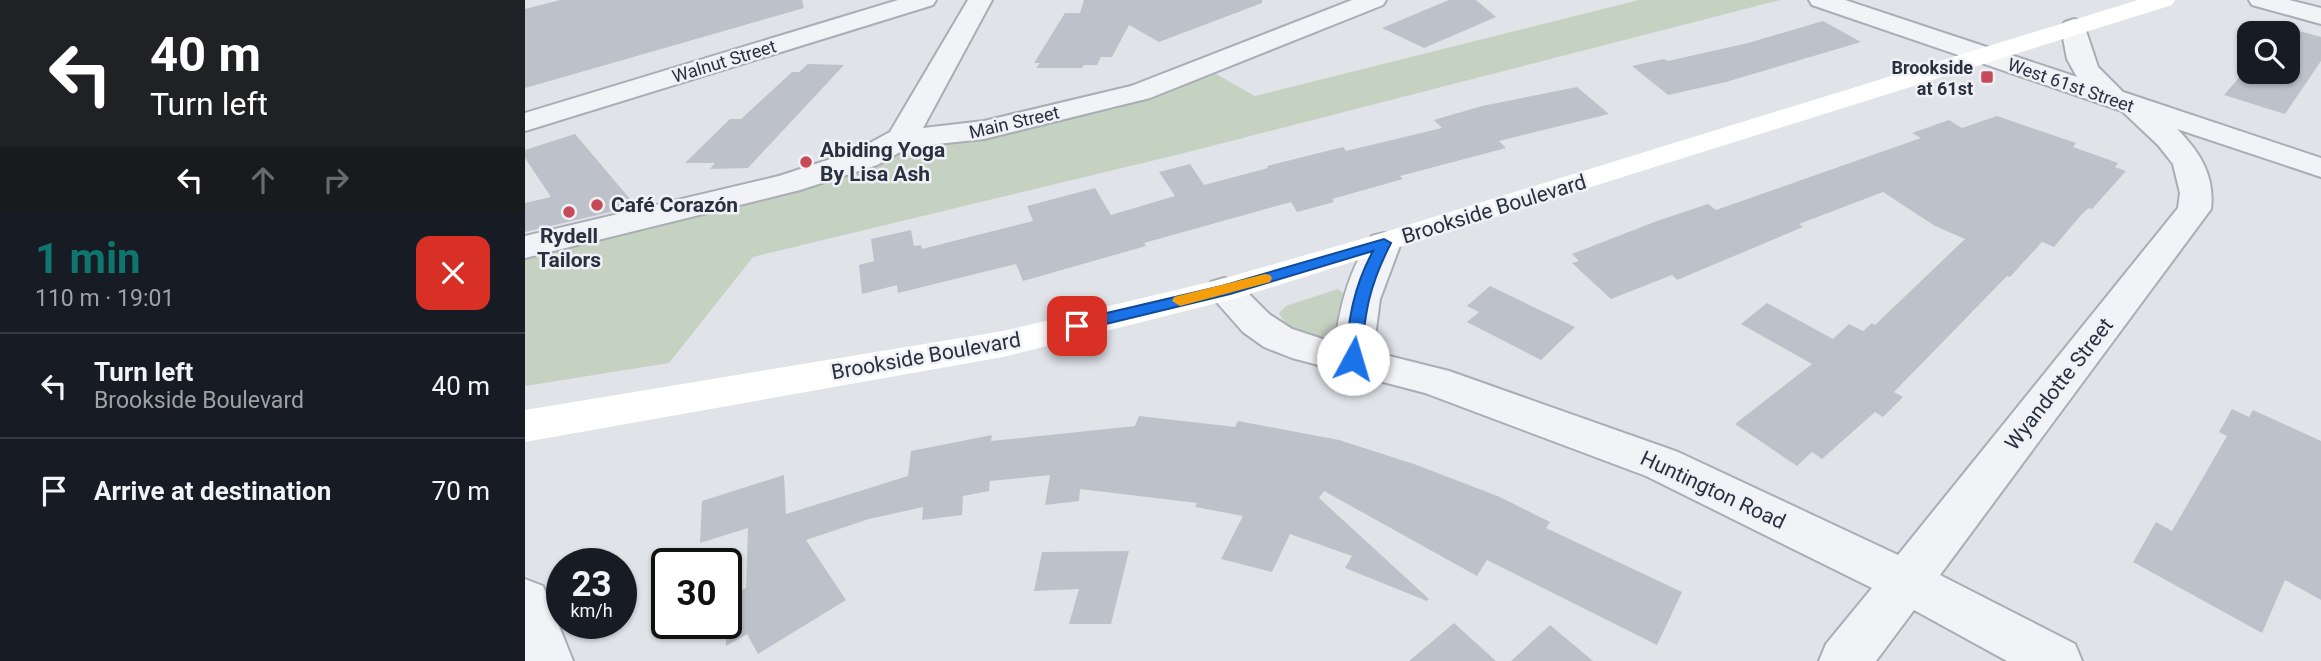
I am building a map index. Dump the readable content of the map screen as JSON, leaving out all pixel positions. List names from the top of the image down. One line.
{"streets":{"main road":["Brookside Boulevard"],"street":["Walnut Street","West 61st Street","Main Street","Wyandotte Street","Huntington Road"]},"crossings":[["West 61st Street","Brookside Boulevard"],["Brookside Boulevard","Huntington Road"],["Wyandotte Street","Huntington Road"]],"places":{"transit":["Brookside at 61st"],"other":["Abiding Yoga By Lisa Ash","Café Corazón","Rydell Tailors"]},"page":{"turn":["40 m","Turn left"],"heading":["1 min","110 m · 19:01"],"list":[{"name":"Turn left","note":"Brookside Boulevard","value":"40 m"},{"name":"Arrive at destination","value":"70 m"}],"speed":"23 km/h","limit":"30"}}
